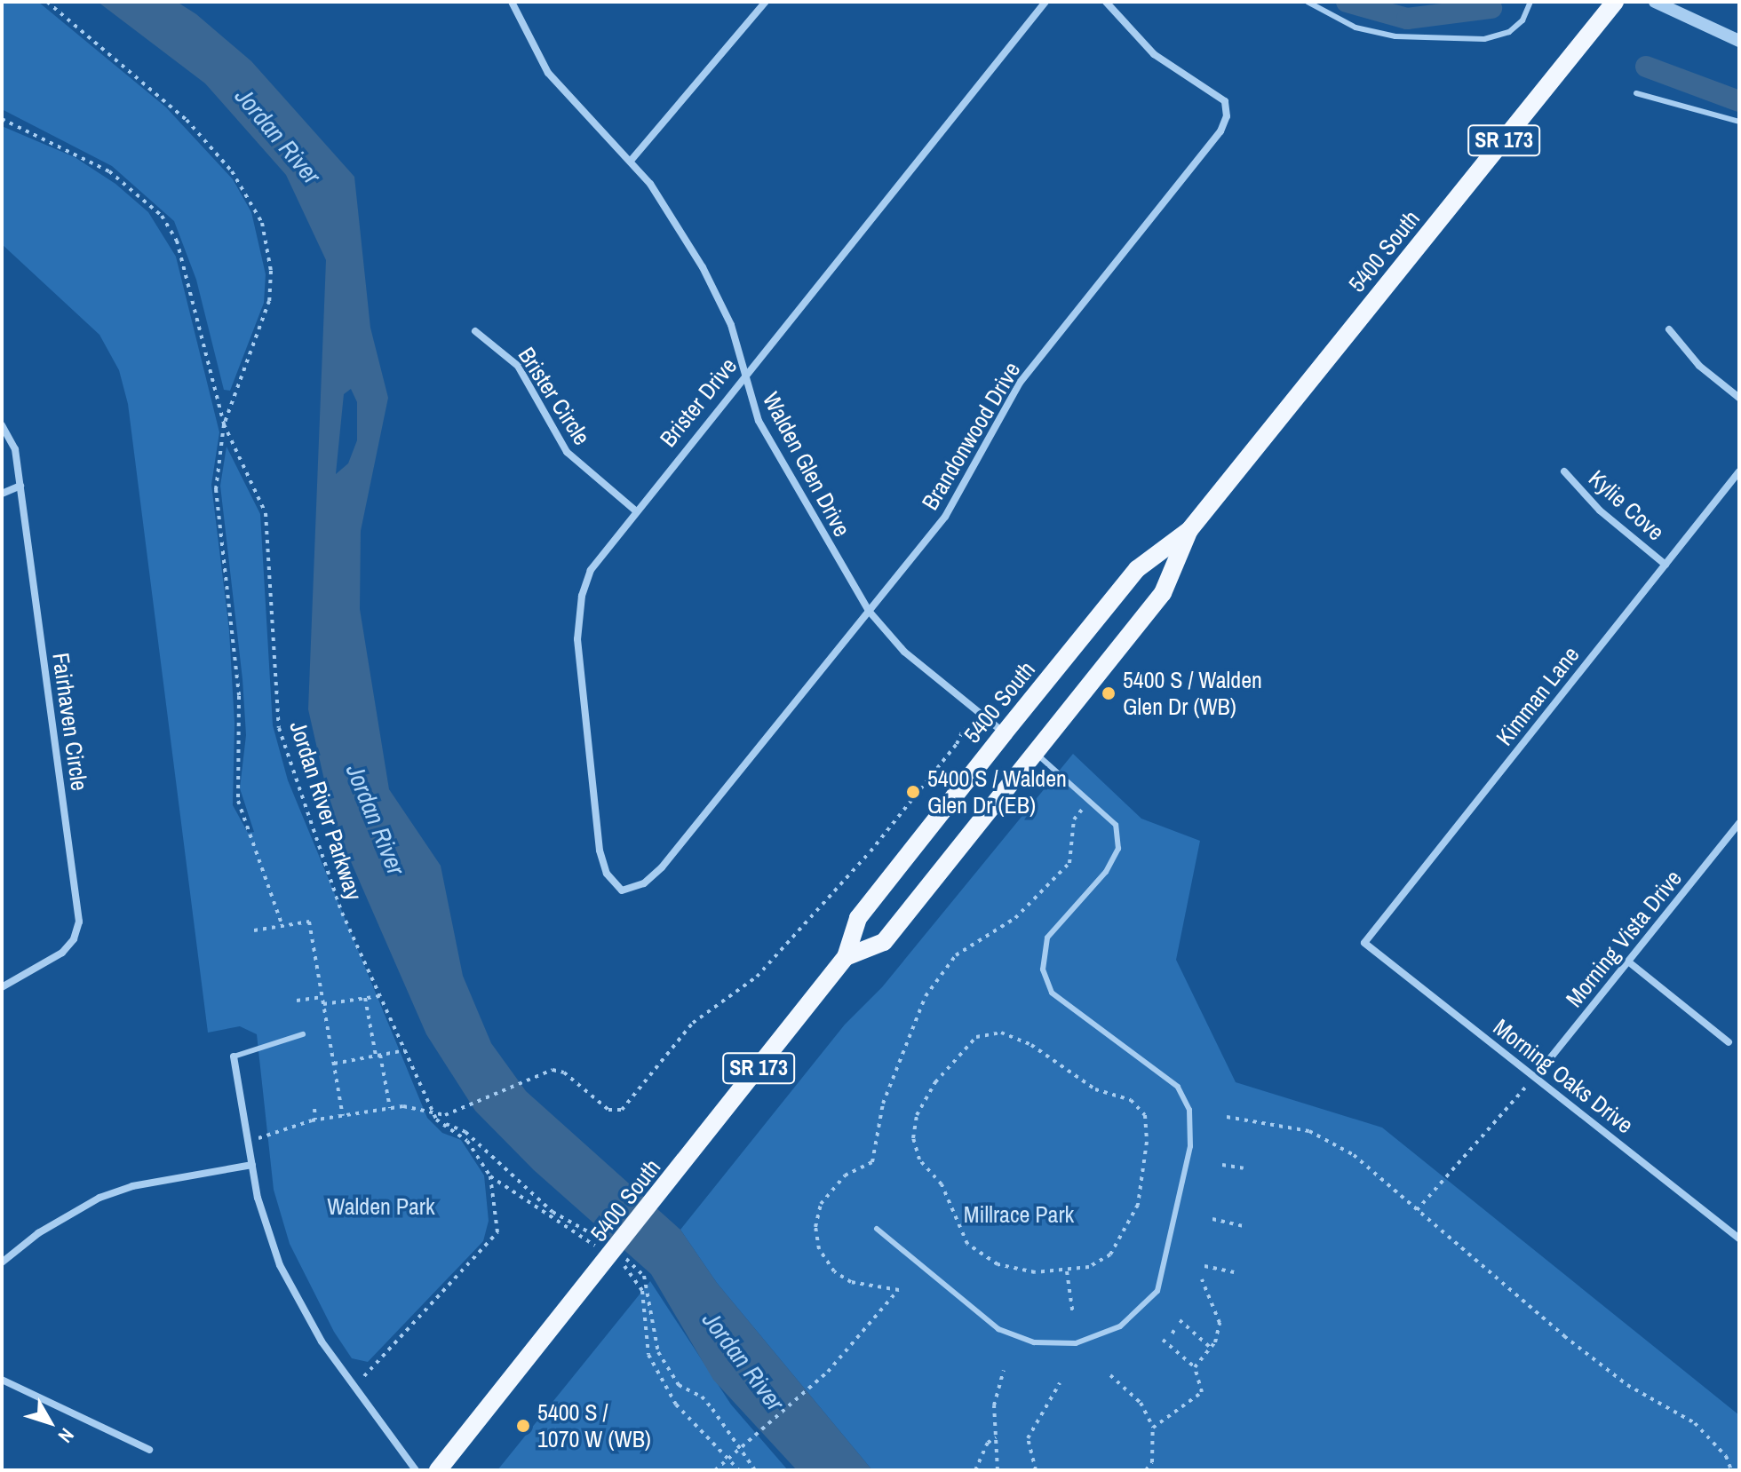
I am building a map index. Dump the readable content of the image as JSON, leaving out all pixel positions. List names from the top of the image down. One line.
{"streets":{"main road":["SR 173","5400 South"],"street":["Brister Circle","Brister Drive","Brandonwood Drive","Walden Glen Drive","Kylie Cove","Kimman Lane","Fairhaven Circle","Morning Vista Drive","Morning Oaks Drive"],"path":["Jordan River Parkway"]},"crossings":[["5400 South","Walden Glen Drive"],["Brister Circle","Brister Drive"],["Brister Drive","Brandonwood Drive"],["Brister Drive","Walden Glen Drive"],["Brandonwood Drive","Walden Glen Drive"],["Kylie Cove","Kimman Lane"],["Kimman Lane","Morning Oaks Drive"],["Morning Vista Drive","Morning Oaks Drive"]],"water":["Jordan River"],"parks":["Walden Park","Millrace Park"],"places":["5400 S / Walden Glen Dr (WB)","5400 S / Walden Glen Dr (EB)","5400 S / 1070 W (WB)"],"north":"bottom right"}
